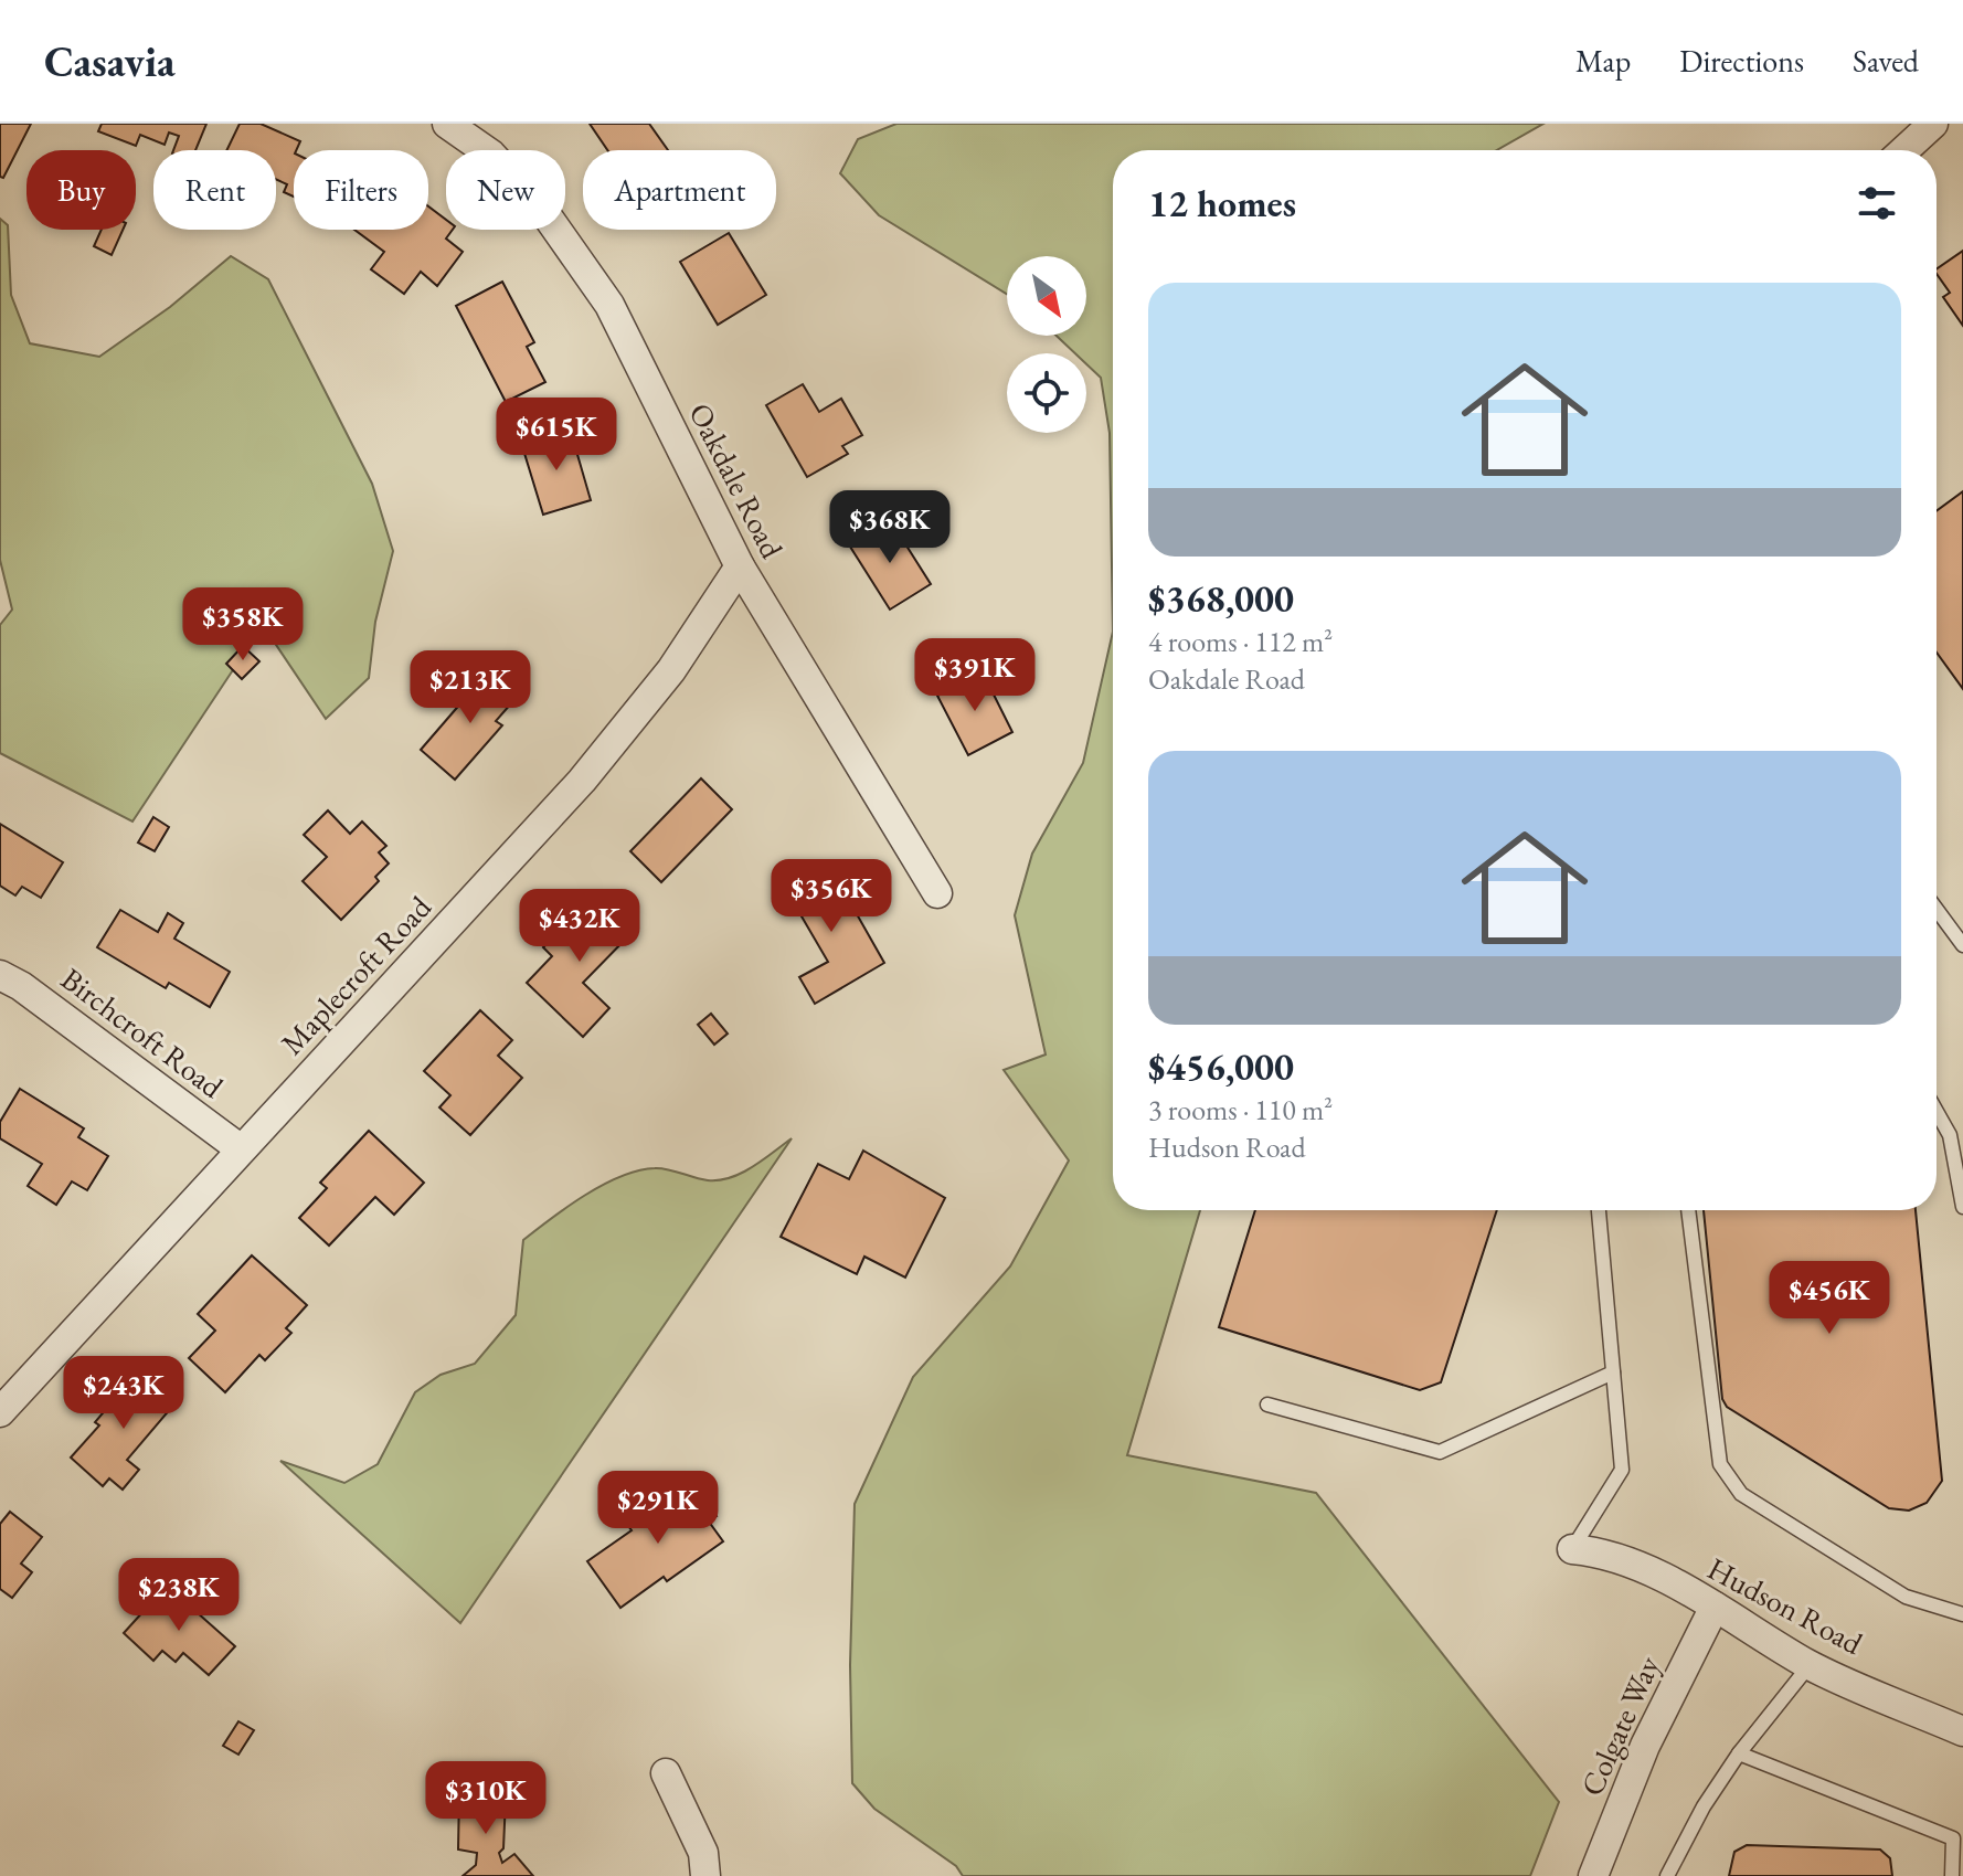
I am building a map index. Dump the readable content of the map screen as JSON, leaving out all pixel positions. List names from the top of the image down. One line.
{"streets":{"street":["Oakdale Road","Maplecroft Road","Birchcroft Road","Hudson Road","Colgate Way"]},"crossings":[["Oakdale Road","Maplecroft Road"],["Maplecroft Road","Birchcroft Road"],["Hudson Road","Colgate Way"]],"north":"bottom right","page":{"header":"Casavia","nav":["Map","Directions","Saved"],"chip":["Buy","Rent","Filters","New","Apartment"],"heading":"12 homes","list":[{"name":"$368,000","note":"4 rooms · 112 m² · Oakdale Road"},{"name":"$456,000","note":"3 rooms · 110 m² · Hudson Road"}],"price":["$615K","$368K","$358K","$391K","$213K","$356K","$432K","$456K","$243K","$291K","$238K","$310K"]}}
